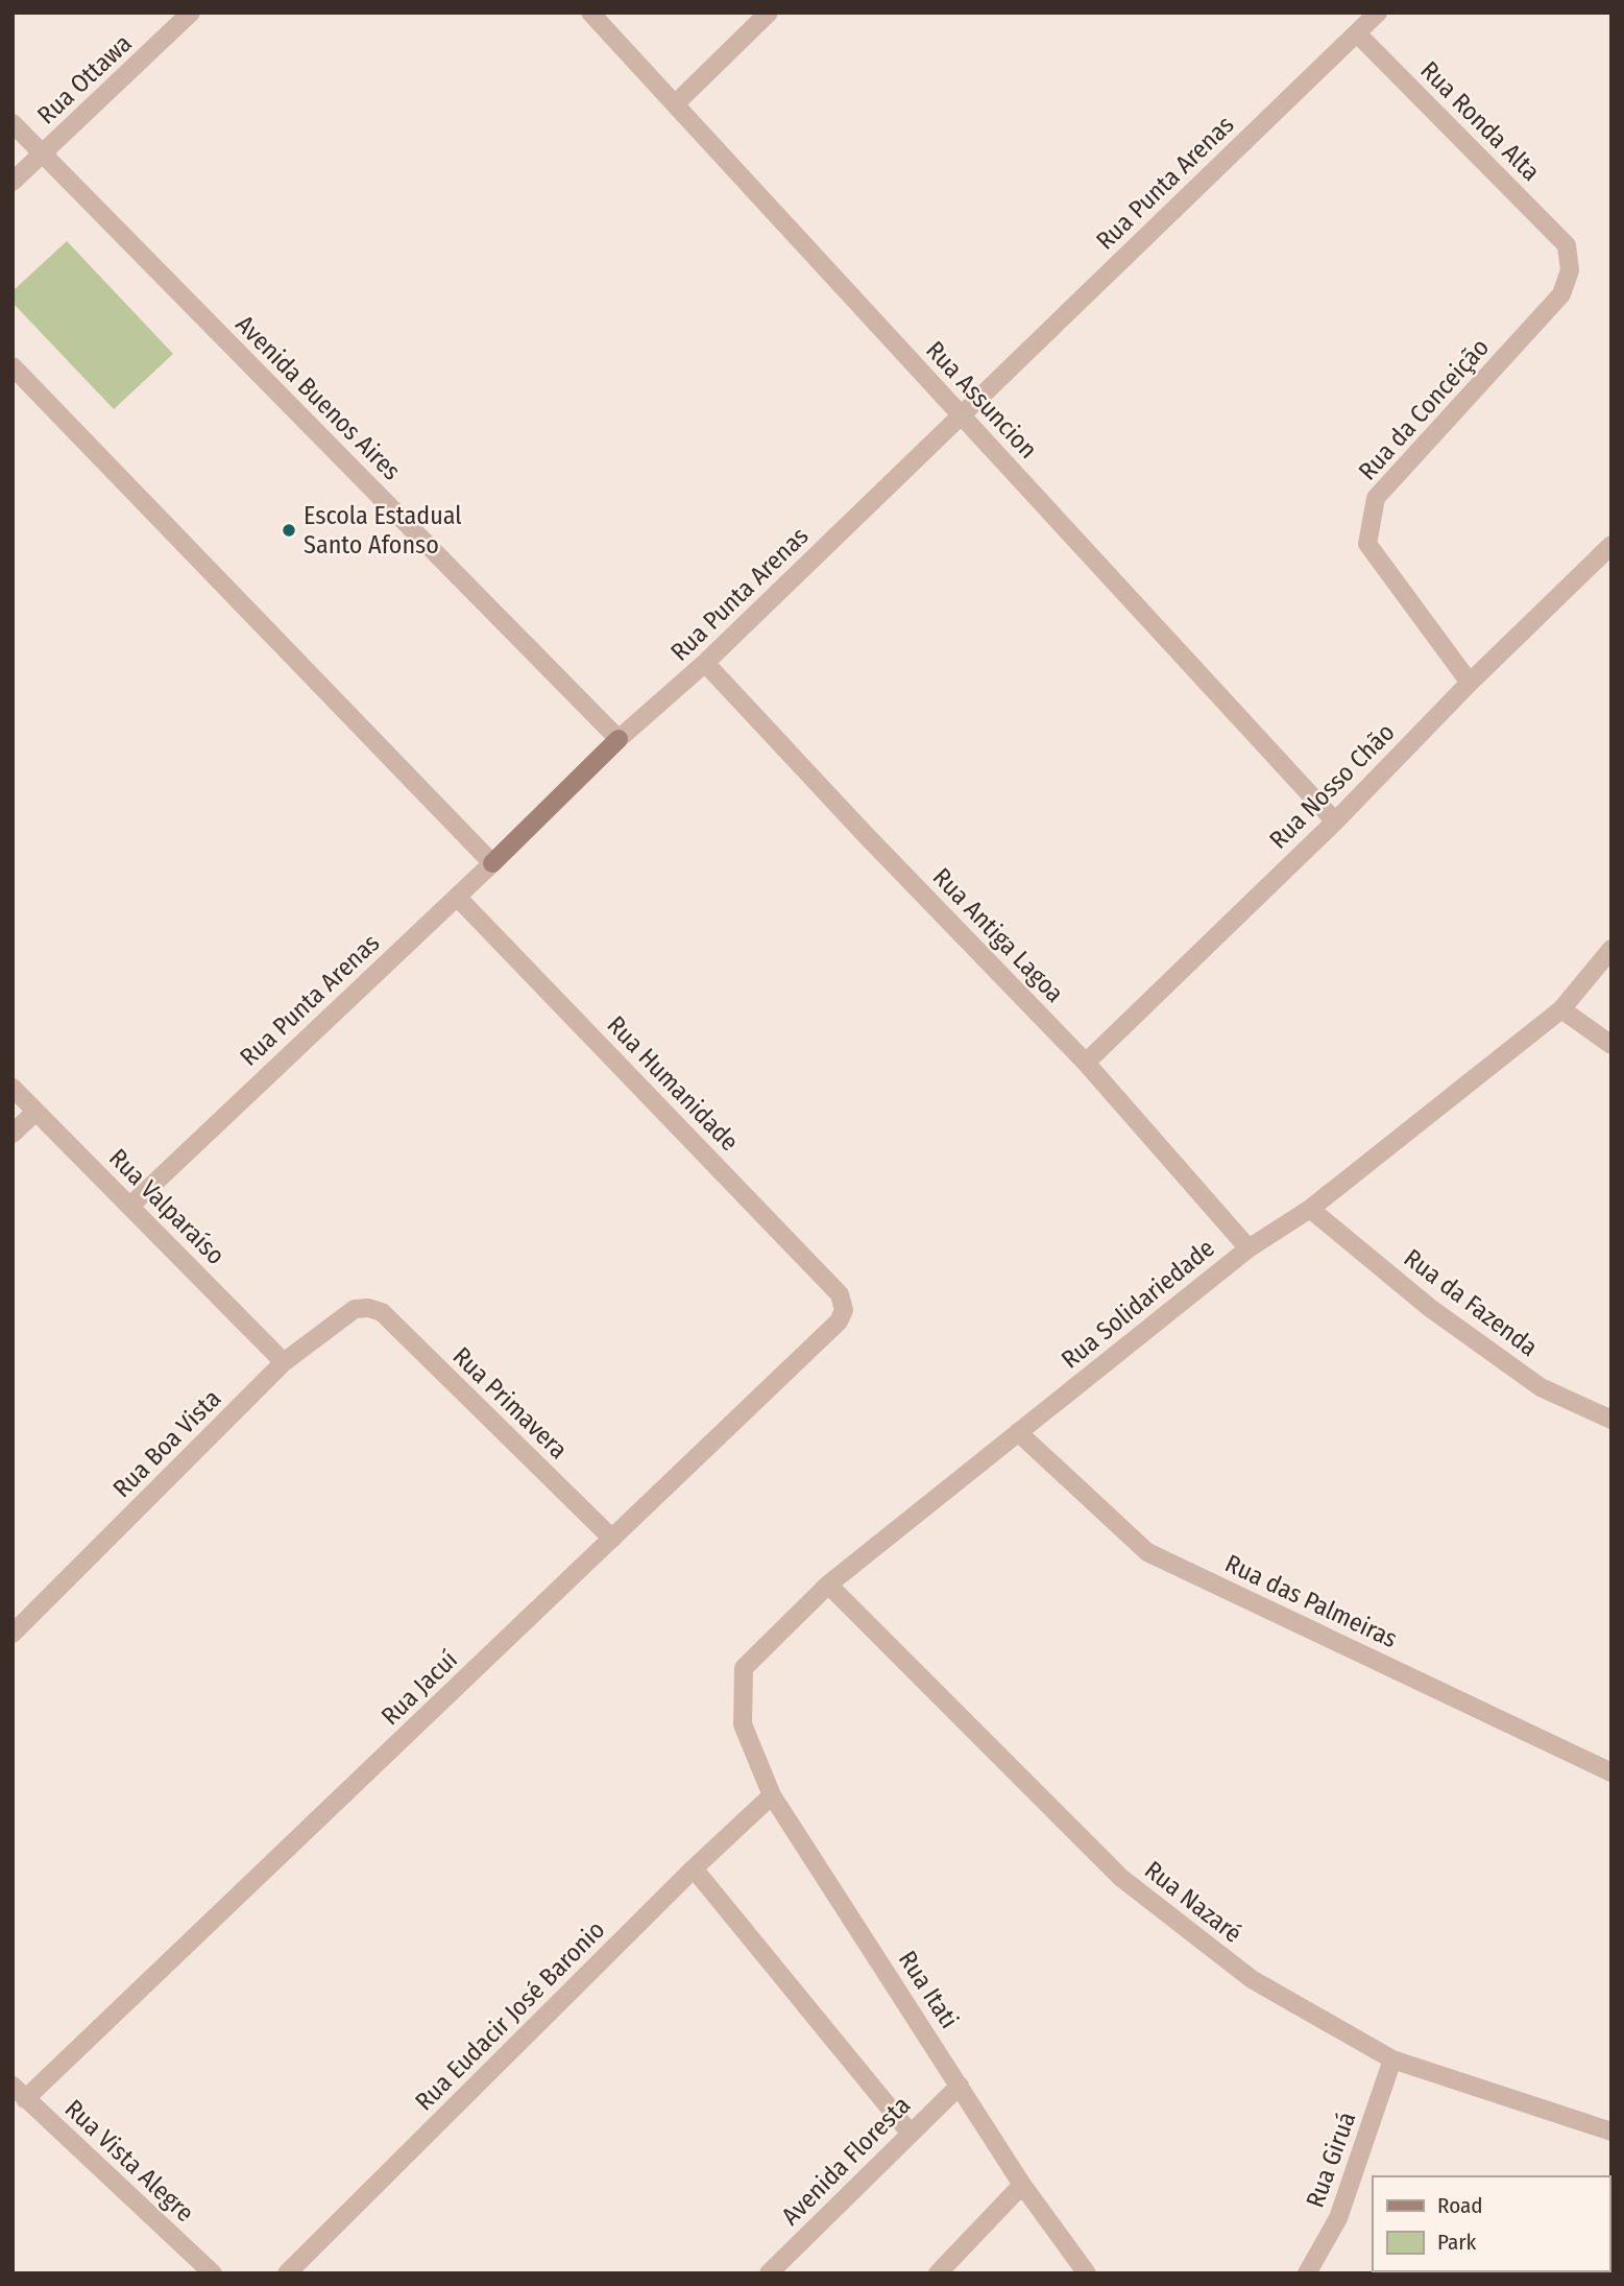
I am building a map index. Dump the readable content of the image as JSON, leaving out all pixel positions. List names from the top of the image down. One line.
{"streets":{"street":["Rua Ottawa","Rua Ronda Alta","Rua Punta Arenas","Avenida Buenos Aires","Rua Assuncion","Rua da Conceição","Rua Nosso Chão","Rua Antiga Lagoa","Rua Humanidade","Rua Valparaíso","Rua da Fazenda","Rua Solidariedade","Rua Primavera","Rua Boa Vista","Rua das Palmeiras","Rua Jacuí","Rua Nazaré","Rua Itati","Rua Eudacir José Baronio","Rua Giruá","Rua Vista Alegre","Avenida Floresta"]},"crossings":[["Rua Ottawa","Avenida Buenos Aires"],["Rua Ronda Alta","Rua Punta Arenas"],["Rua Ronda Alta","Rua da Conceição"],["Rua Punta Arenas","Avenida Buenos Aires"],["Rua Punta Arenas","Rua Assuncion"],["Rua Punta Arenas","Rua Antiga Lagoa"],["Rua Punta Arenas","Rua Humanidade"],["Rua Punta Arenas","Rua Valparaíso"],["Rua Assuncion","Rua Nosso Chão"],["Rua da Conceição","Rua Nosso Chão"],["Rua Nosso Chão","Rua Antiga Lagoa"],["Rua Antiga Lagoa","Rua Solidariedade"],["Rua Humanidade","Rua Jacuí"],["Rua Valparaíso","Rua Boa Vista"],["Rua da Fazenda","Rua Solidariedade"],["Rua Solidariedade","Rua das Palmeiras"],["Rua Solidariedade","Rua Nazaré"],["Rua Solidariedade","Rua Itati"],["Rua Primavera","Rua Boa Vista"],["Rua Primavera","Rua Jacuí"],["Rua Jacuí","Rua Vista Alegre"],["Rua Nazaré","Rua Giruá"],["Rua Itati","Rua Eudacir José Baronio"],["Rua Itati","Avenida Floresta"]],"places":["Escola Estadual Santo Afonso"],"legend":["Road","Park"]}
